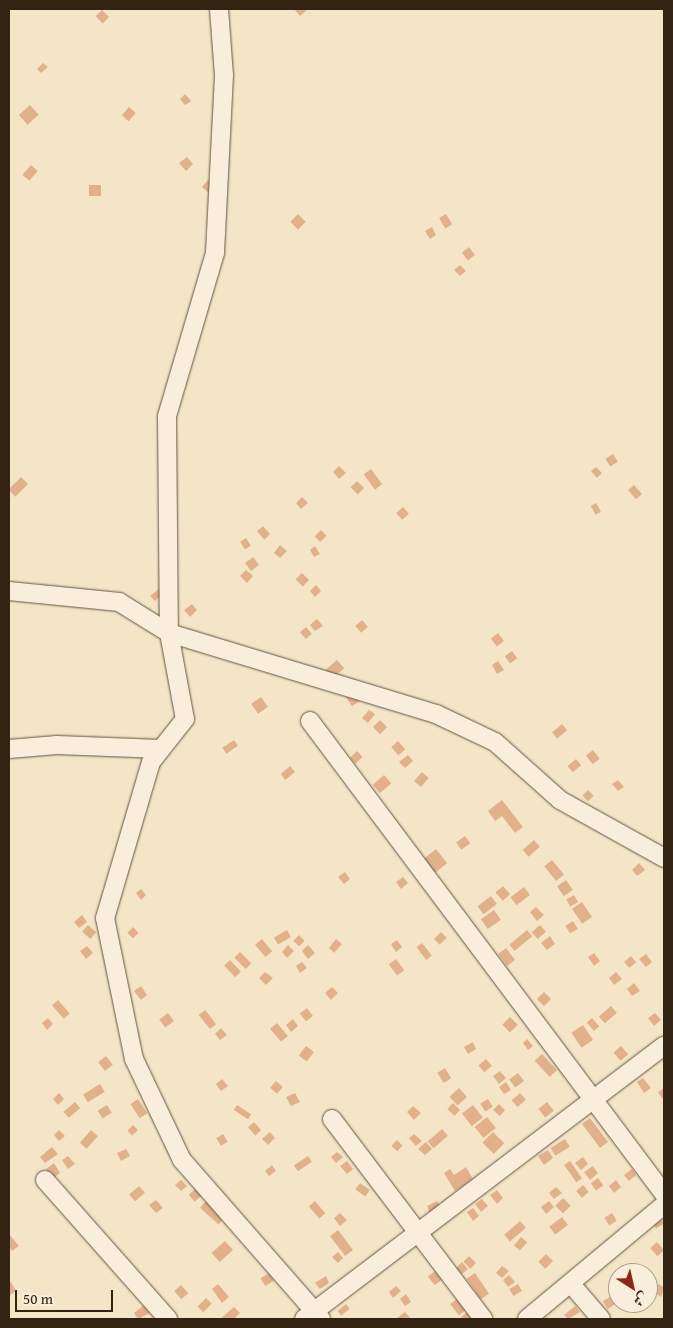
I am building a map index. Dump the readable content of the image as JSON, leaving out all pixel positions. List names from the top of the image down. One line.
{"scale_bar":"50 m","north":"bottom right"}
